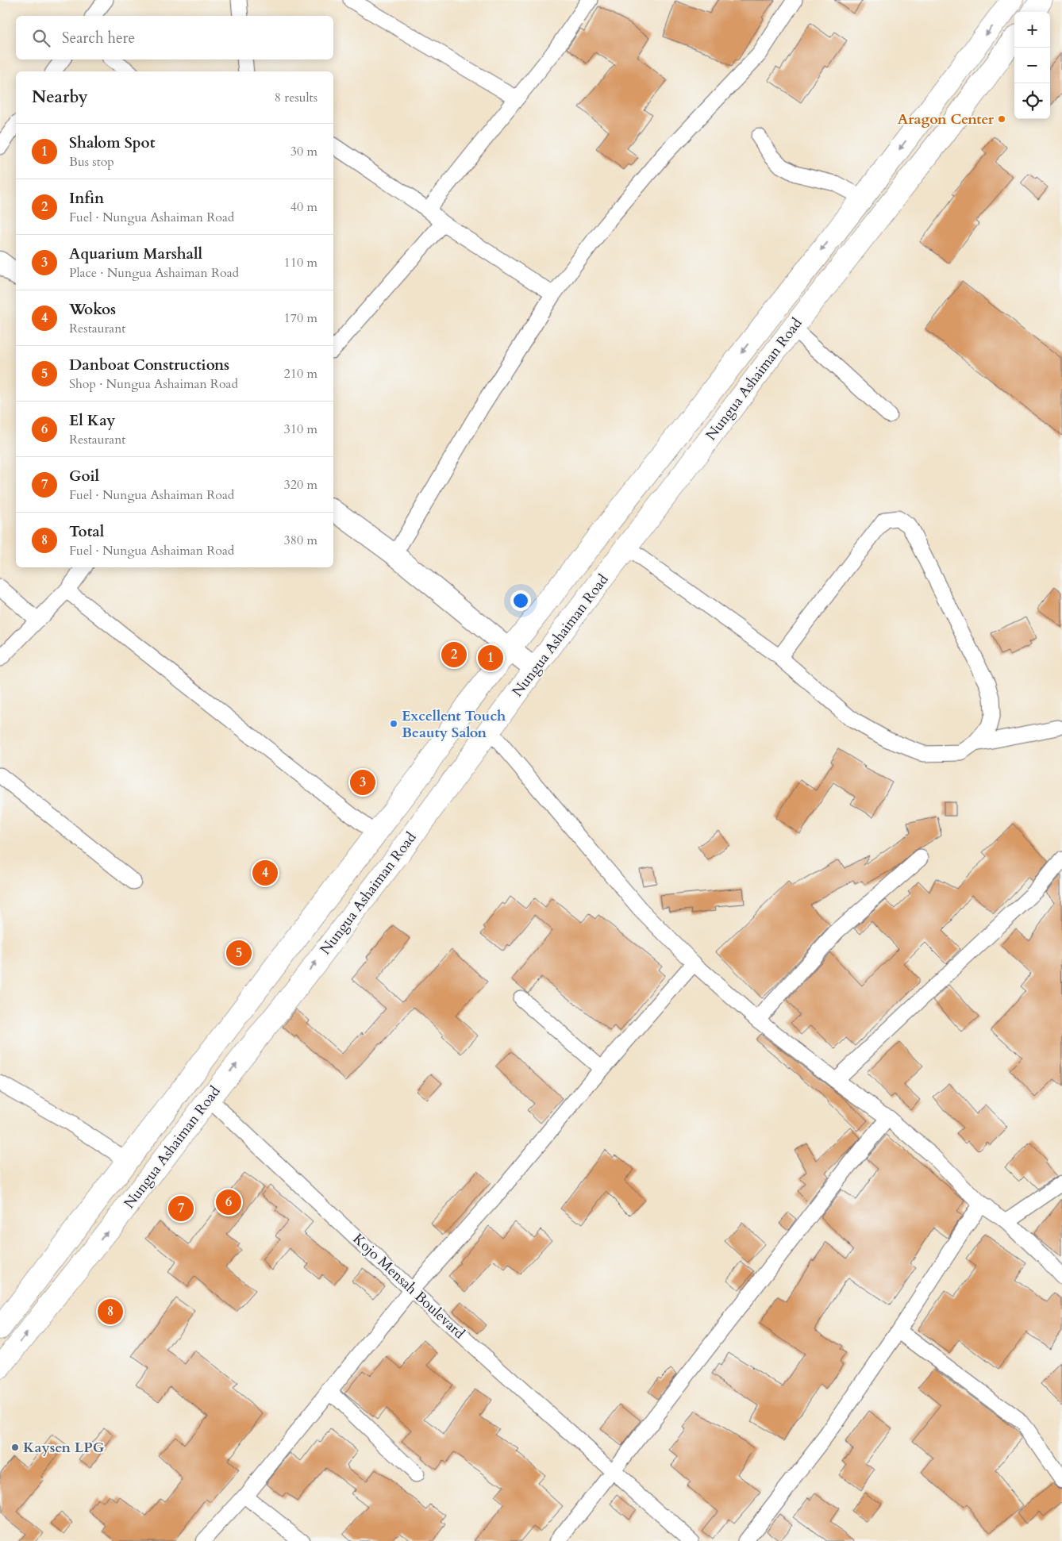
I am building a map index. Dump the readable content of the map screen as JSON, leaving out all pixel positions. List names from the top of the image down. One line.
{"streets":{"main road":["Nungua Ashaiman Road"],"street":["Kojo Mensah Boulevard"]},"crossings":[["Nungua Ashaiman Road","Kojo Mensah Boulevard"]],"places":["Aragon Center","Excellent Touch Beauty Salon","Kaysen LPG"],"page":{"map_buttons":["+","−"],"search":"Search here","heading":["Nearby","8 results"],"list":[{"mark":"1","name":"Shalom Spot","note":"Bus stop","value":"30 m"},{"mark":"2","name":"Infin","note":"Fuel · Nungua Ashaiman Road","value":"40 m"},{"mark":"3","name":"Aquarium Marshall","note":"Place · Nungua Ashaiman Road","value":"110 m"},{"mark":"4","name":"Wokos","note":"Restaurant","value":"170 m"},{"mark":"5","name":"Danboat Constructions","note":"Shop · Nungua Ashaiman Road","value":"210 m"},{"mark":"6","name":"El Kay","note":"Restaurant","value":"310 m"},{"mark":"7","name":"Goil","note":"Fuel · Nungua Ashaiman Road","value":"320 m"},{"mark":"8","name":"Total","note":"Fuel · Nungua Ashaiman Road","value":"380 m"}],"pins":["2","1","3","4","5","6","7","8"]}}
